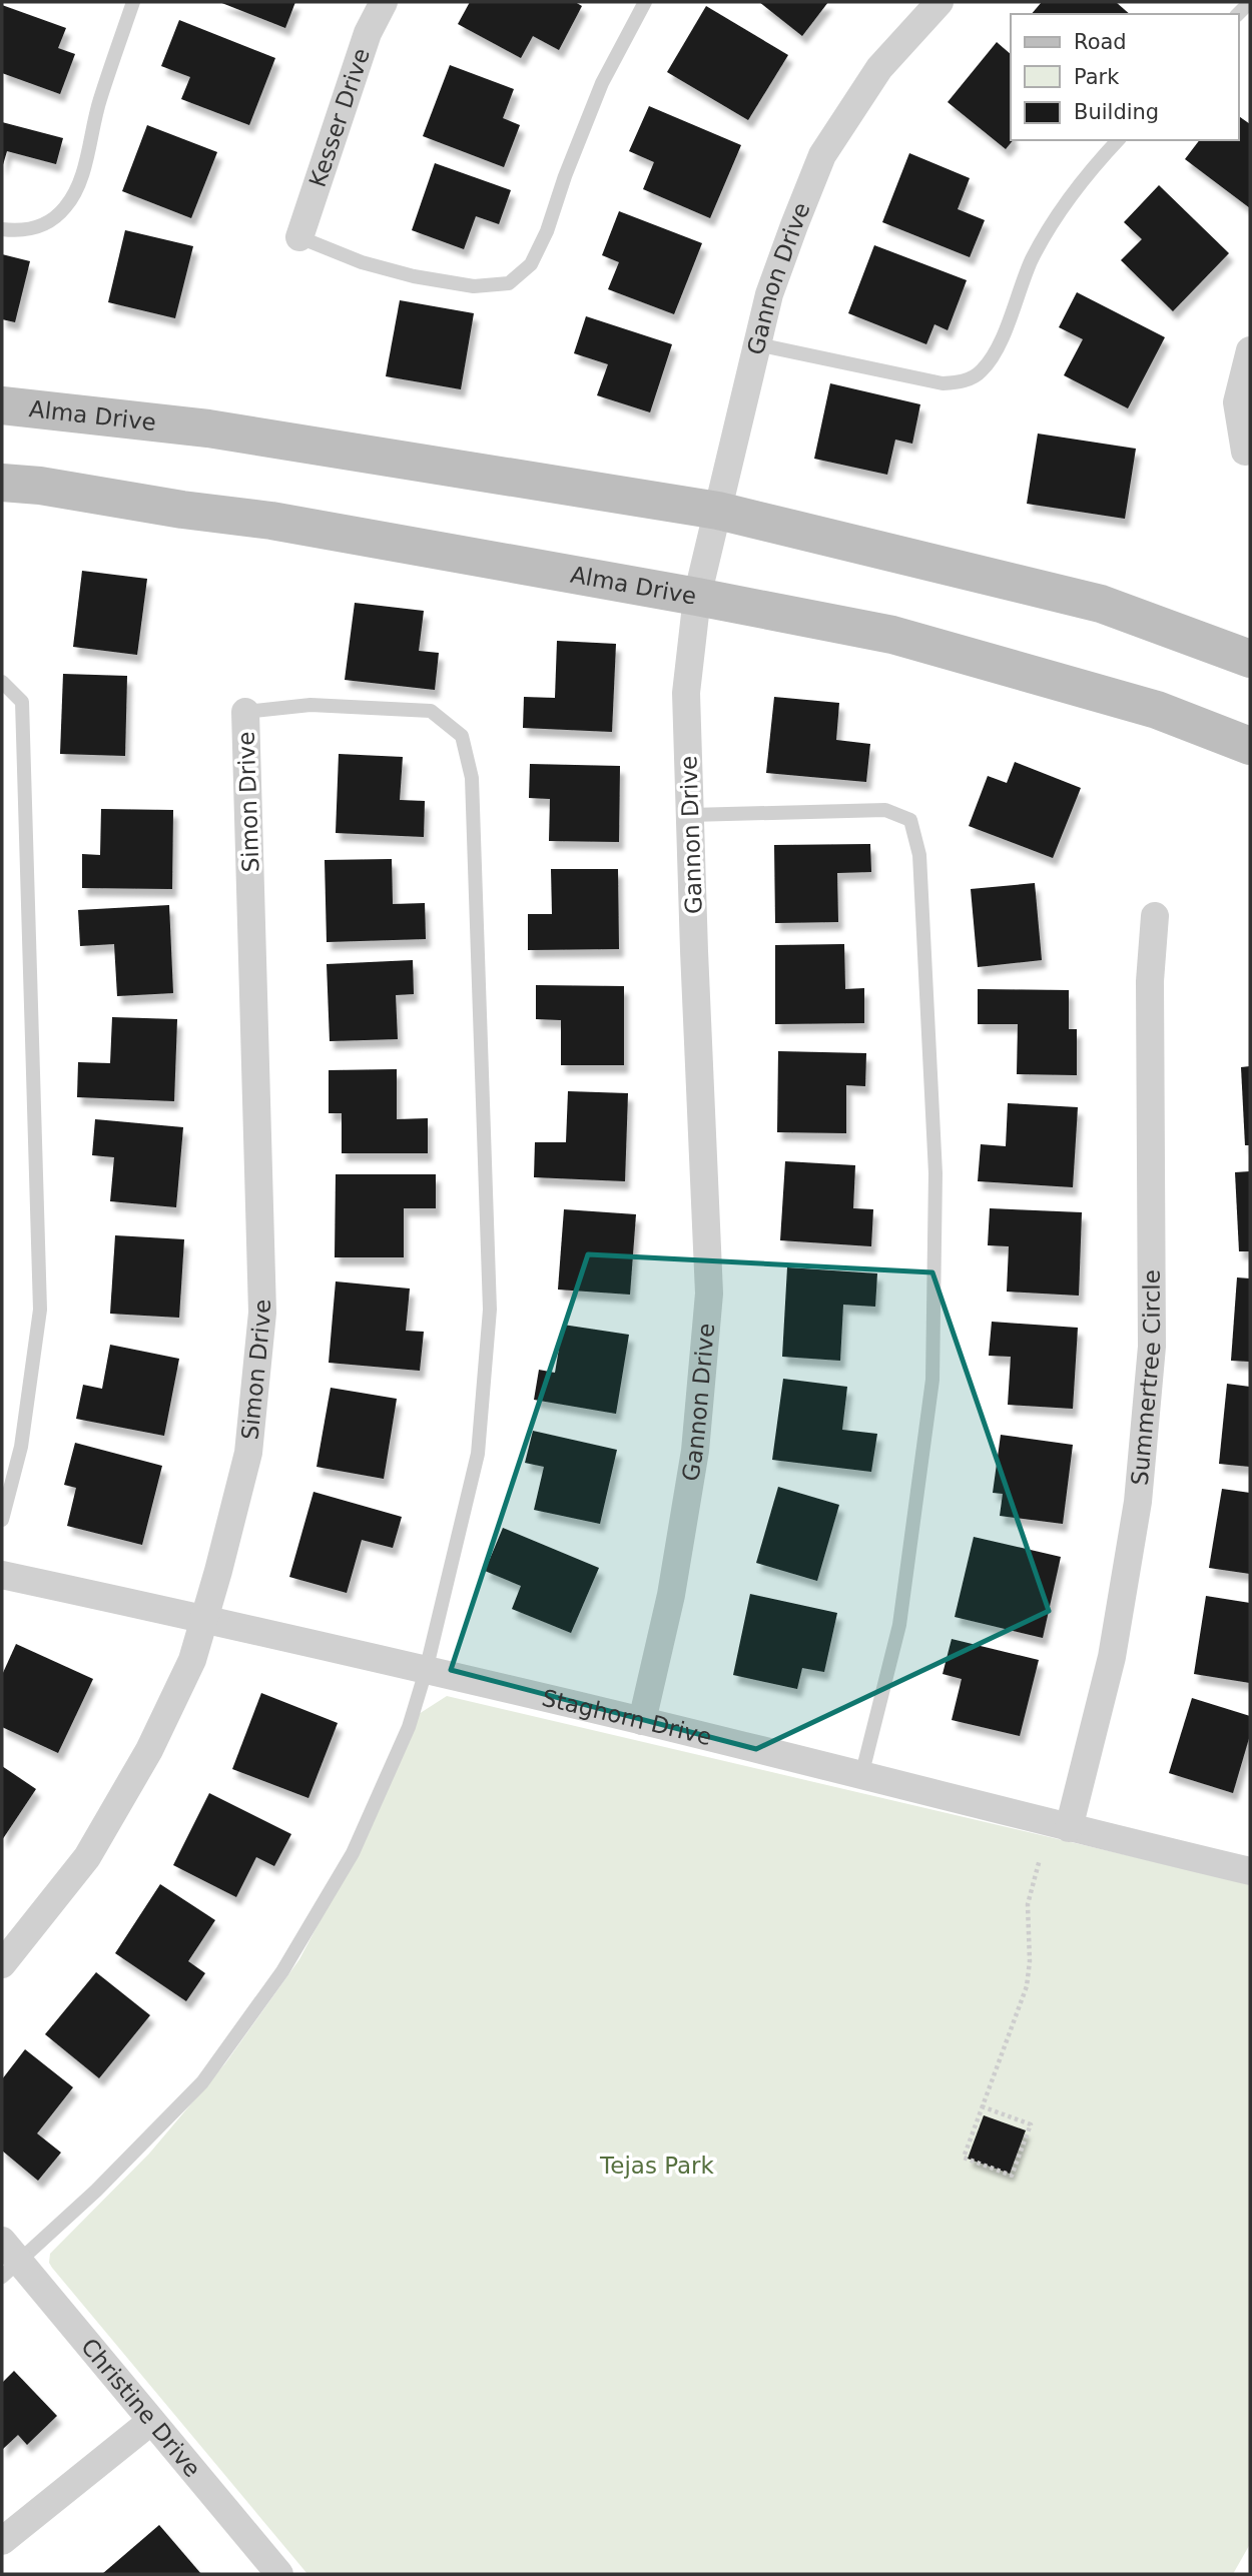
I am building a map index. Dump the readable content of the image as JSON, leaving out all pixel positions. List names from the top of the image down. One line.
{"streets":{"main road":["Alma Drive"],"street":["Kesser Drive","Gannon Drive","Simon Drive","Summertree Circle","Staghorn Drive","Christine Drive"]},"crossings":[["Gannon Drive","Alma Drive"],["Gannon Drive","Staghorn Drive"],["Simon Drive","Staghorn Drive"],["Summertree Circle","Staghorn Drive"]],"parks":["Tejas Park"],"legend":["Road","Park","Building"]}
